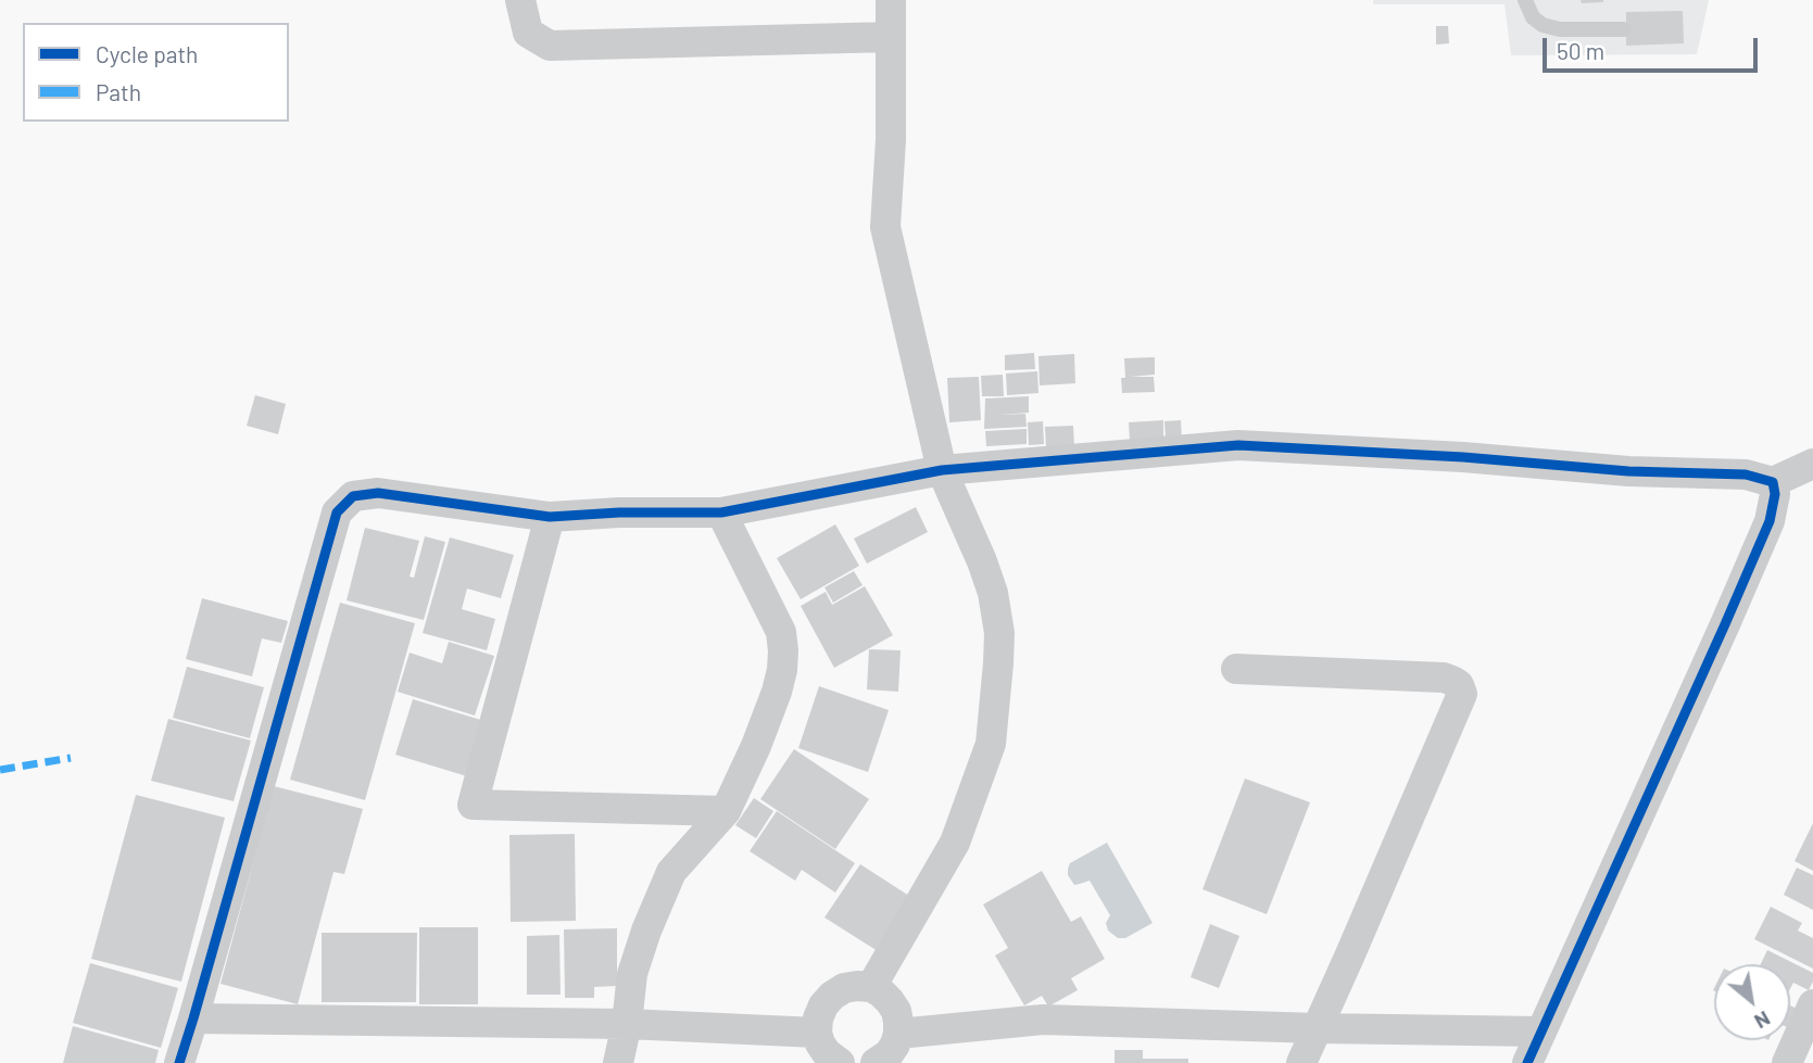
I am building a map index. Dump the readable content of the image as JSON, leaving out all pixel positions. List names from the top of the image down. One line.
{"legend":["Cycle path","Path"],"scale_bar":"50 m","north":"bottom right"}
